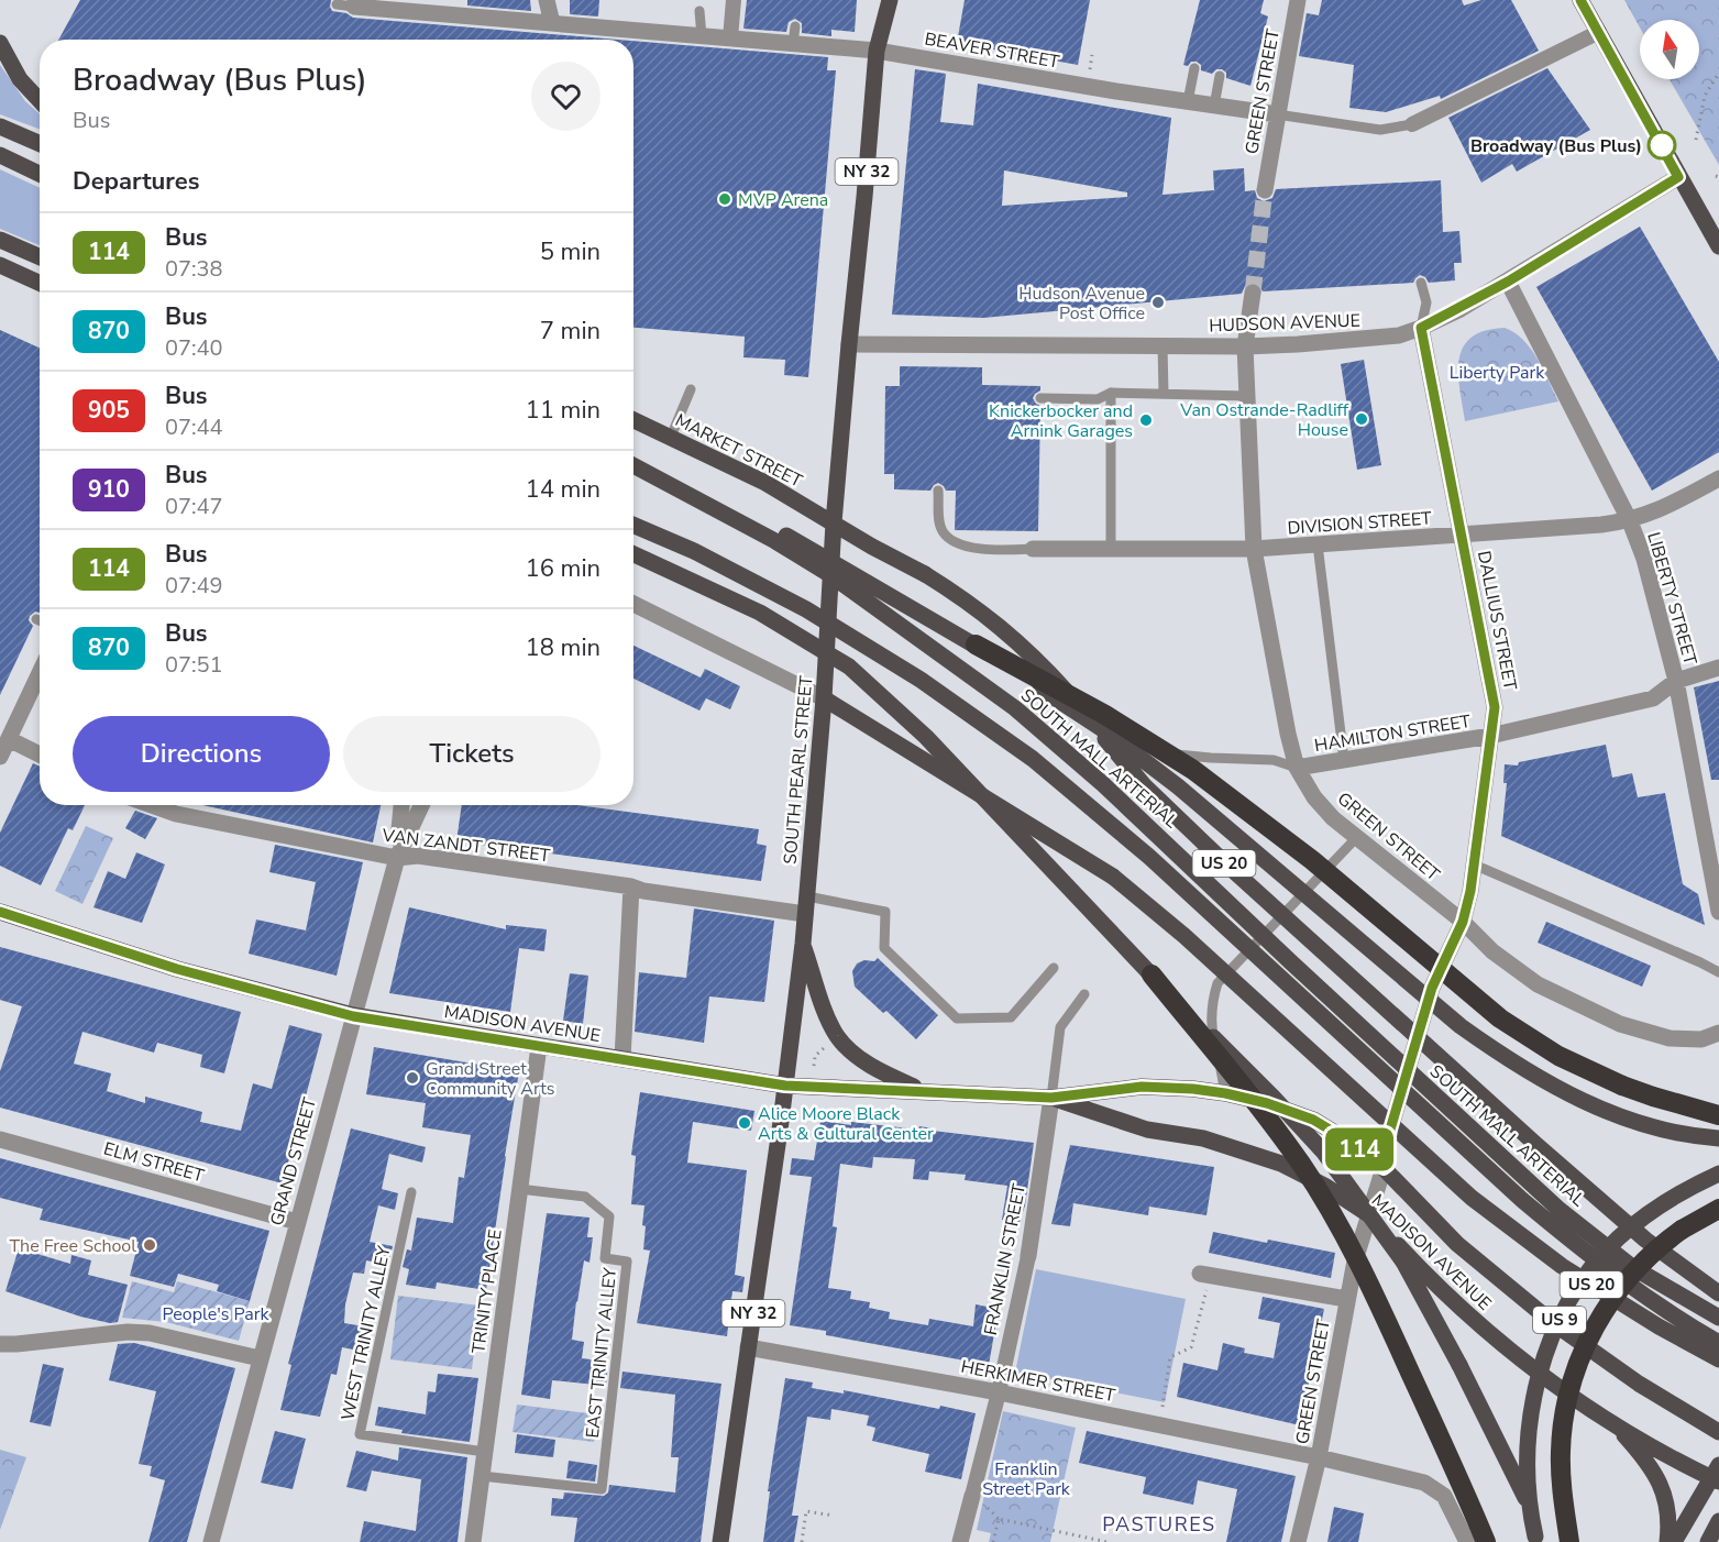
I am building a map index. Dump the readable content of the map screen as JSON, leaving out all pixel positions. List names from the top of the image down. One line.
{"streets":{"main road":["NY 32","MARKET STREET","SOUTH MALL ARTERIAL","SOUTH PEARL STREET","US 20","MADISON AVENUE","US 9"],"street":["BEAVER STREET","GREEN STREET","HUDSON AVENUE","DIVISION STREET","LIBERTY STREET","DALLIUS STREET","HAMILTON STREET","VAN ZANDT STREET","ELM STREET","GRAND STREET","FRANKLIN STREET","TRINITY PLACE","HERKIMER STREET"],"lane":["WEST TRINITY ALLEY","EAST TRINITY ALLEY"]},"crossings":[["BEAVER STREET","GREEN STREET"],["BEAVER STREET","SOUTH PEARL STREET"],["GREEN STREET","HUDSON AVENUE"],["GREEN STREET","DIVISION STREET"],["GREEN STREET","DALLIUS STREET"],["GREEN STREET","HAMILTON STREET"],["GREEN STREET","MADISON AVENUE"],["GREEN STREET","HERKIMER STREET"],["HUDSON AVENUE","LIBERTY STREET"],["HUDSON AVENUE","DALLIUS STREET"],["HUDSON AVENUE","SOUTH PEARL STREET"],["MARKET STREET","SOUTH PEARL STREET"],["MARKET STREET","US 20"],["DIVISION STREET","LIBERTY STREET"],["DIVISION STREET","DALLIUS STREET"],["LIBERTY STREET","HAMILTON STREET"],["DALLIUS STREET","HAMILTON STREET"],["SOUTH PEARL STREET","VAN ZANDT STREET"],["SOUTH PEARL STREET","US 20"],["SOUTH PEARL STREET","MADISON AVENUE"],["SOUTH PEARL STREET","HERKIMER STREET"],["VAN ZANDT STREET","GRAND STREET"],["MADISON AVENUE","GRAND STREET"],["MADISON AVENUE","FRANKLIN STREET"],["MADISON AVENUE","TRINITY PLACE"],["ELM STREET","GRAND STREET"],["FRANKLIN STREET","HERKIMER STREET"],["TRINITY PLACE","WEST TRINITY ALLEY"],["TRINITY PLACE","EAST TRINITY ALLEY"]],"districts":["PASTURES"],"parks":["Liberty Park","People's Park","Franklin Street Park"],"places":["Broadway (Bus Plus)","MVP Arena","Hudson Avenue Post Office","Van Ostrande-Radliff House","Knickerbocker and Arnink Garages","Grand Street Community Arts","Alice Moore Black Arts & Cultural Center","The Free School"],"lines":["bus line 114"],"north":"top","page":{"on_map":"114","heading":[["Broadway (Bus Plus)","Bus"],"Departures"],"list":[{"mark":"114","name":"Bus","note":"07:38","value":"5 min"},{"mark":"870","name":"Bus","note":"07:40","value":"7 min"},{"mark":"905","name":"Bus","note":"07:44","value":"11 min"},{"mark":"910","name":"Bus","note":"07:47","value":"14 min"},{"mark":"114","name":"Bus","note":"07:49","value":"16 min"},{"mark":"870","name":"Bus","note":"07:51","value":"18 min"}],"buttons":["Directions","Tickets"]}}
